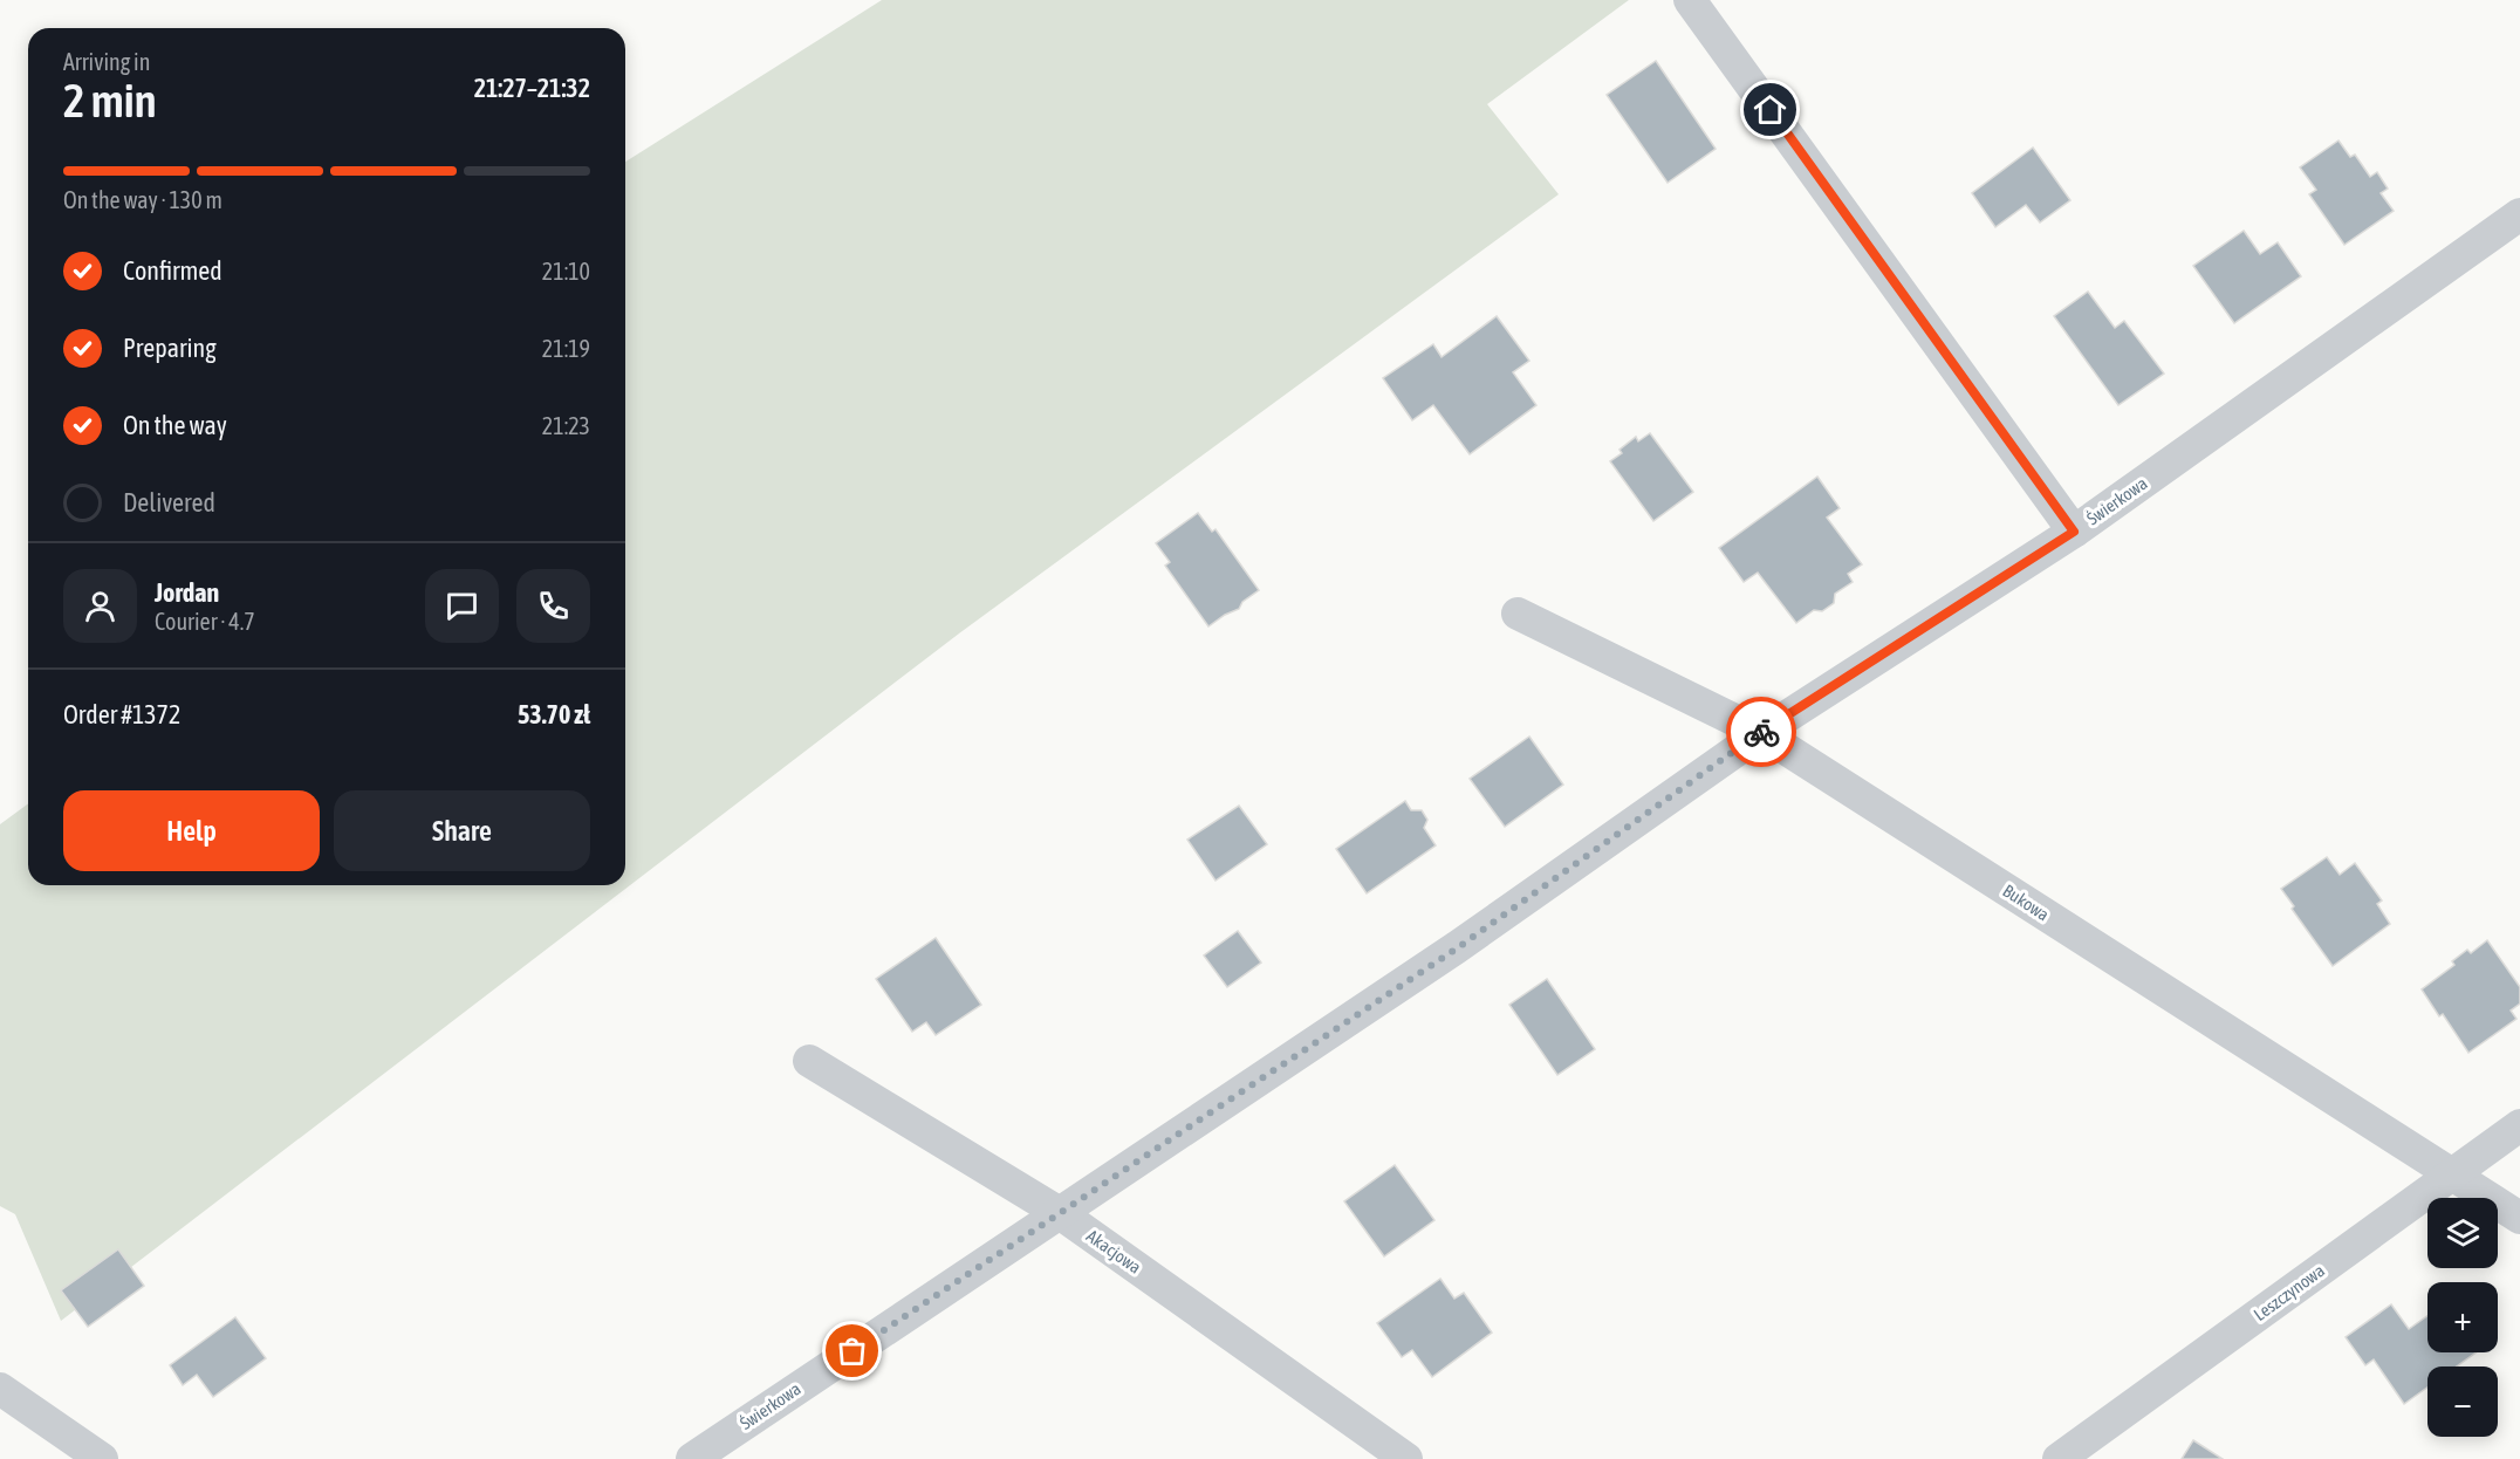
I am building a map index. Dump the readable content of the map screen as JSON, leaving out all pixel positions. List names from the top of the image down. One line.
{"streets":{"street":["Świerkowa","Bukowa","Akacjowa","Leszczynowa"]},"crossings":[["Świerkowa","Bukowa"],["Świerkowa","Akacjowa"],["Bukowa","Leszczynowa"]],"page":{"heading":["2 min","Arriving in","21:27–21:32"],"panel":["Jordan","Courier · 4.7","Order #1372","53.70 zł"],"bar":"On the way · 130 m","list":[["Confirmed","21:10"],["Preparing","21:19"],["On the way","21:23"],"Delivered"],"buttons":["Help","Share"],"map_buttons":["+","−"]}}
